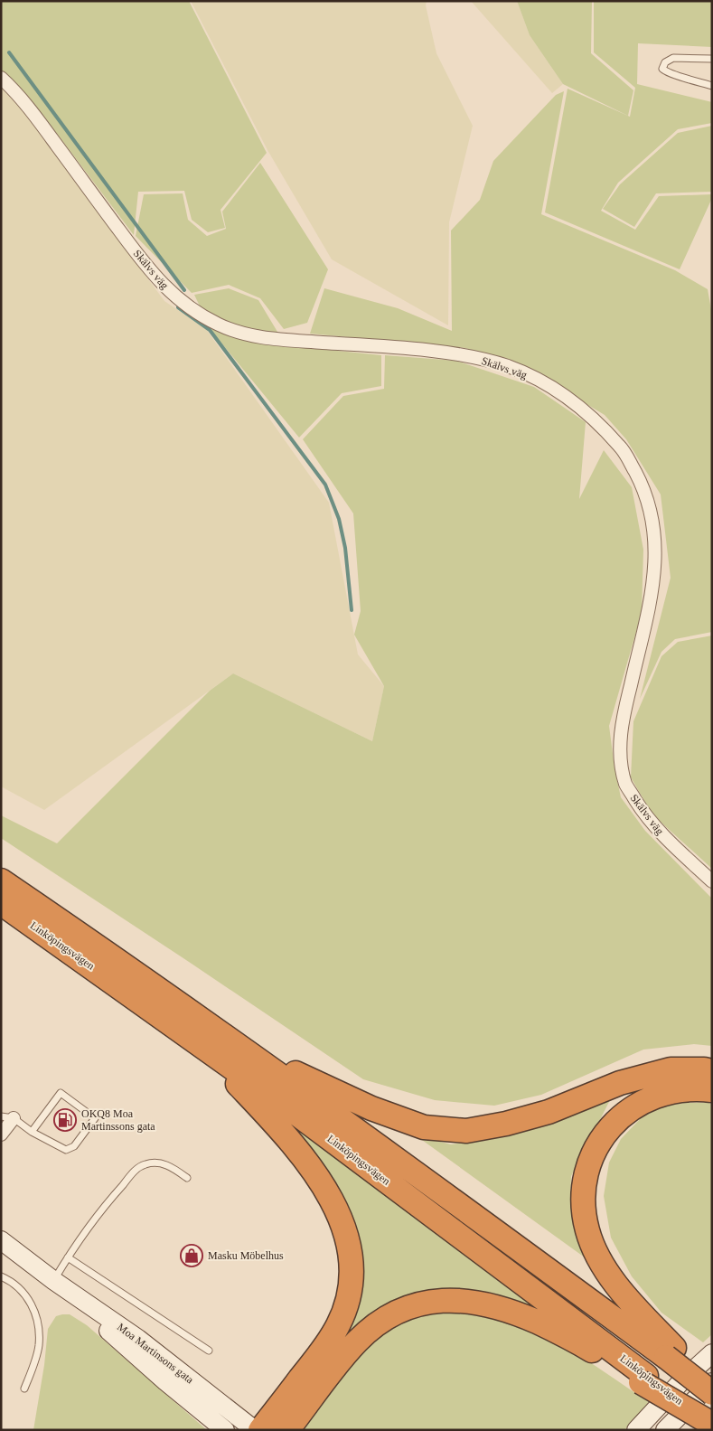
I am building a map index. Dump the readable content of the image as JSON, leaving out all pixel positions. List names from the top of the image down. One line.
{"streets":{"highway":["Linköpingsvägen"],"street":["Skälvs väg","Moa Martinsons gata"]},"places":{"fuel station":["OKQ8 Moa Martinssons gata"],"shop":["Masku Möbelhus"]}}
